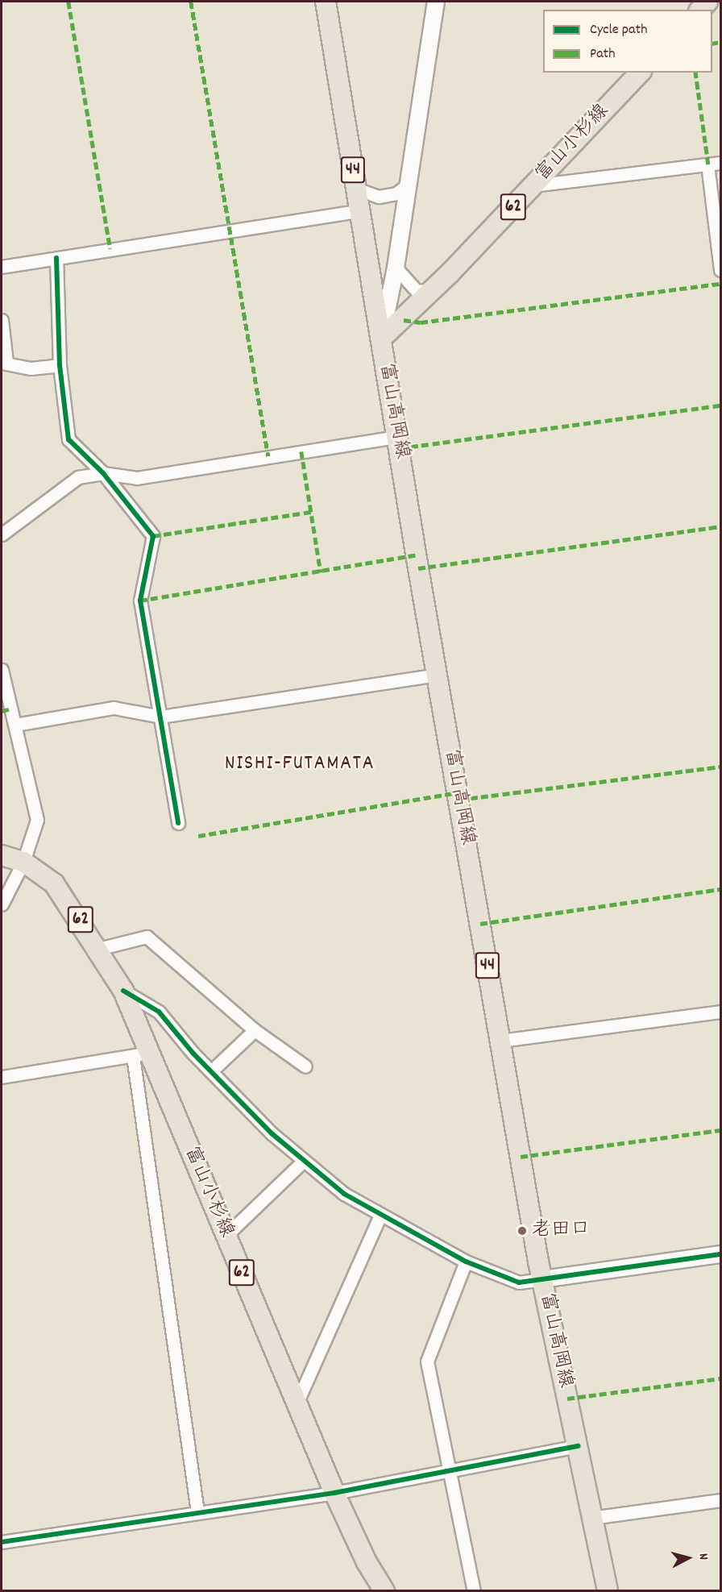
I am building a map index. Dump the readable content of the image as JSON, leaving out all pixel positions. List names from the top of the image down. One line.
{"streets":{"main road":["富山小杉線","44","62","富山高岡線"]},"crossings":[["富山小杉線","富山高岡線"]],"districts":["NISHI-FUTAMATA"],"places":["老田口"],"legend":["Cycle path","Path"],"north":"right"}
